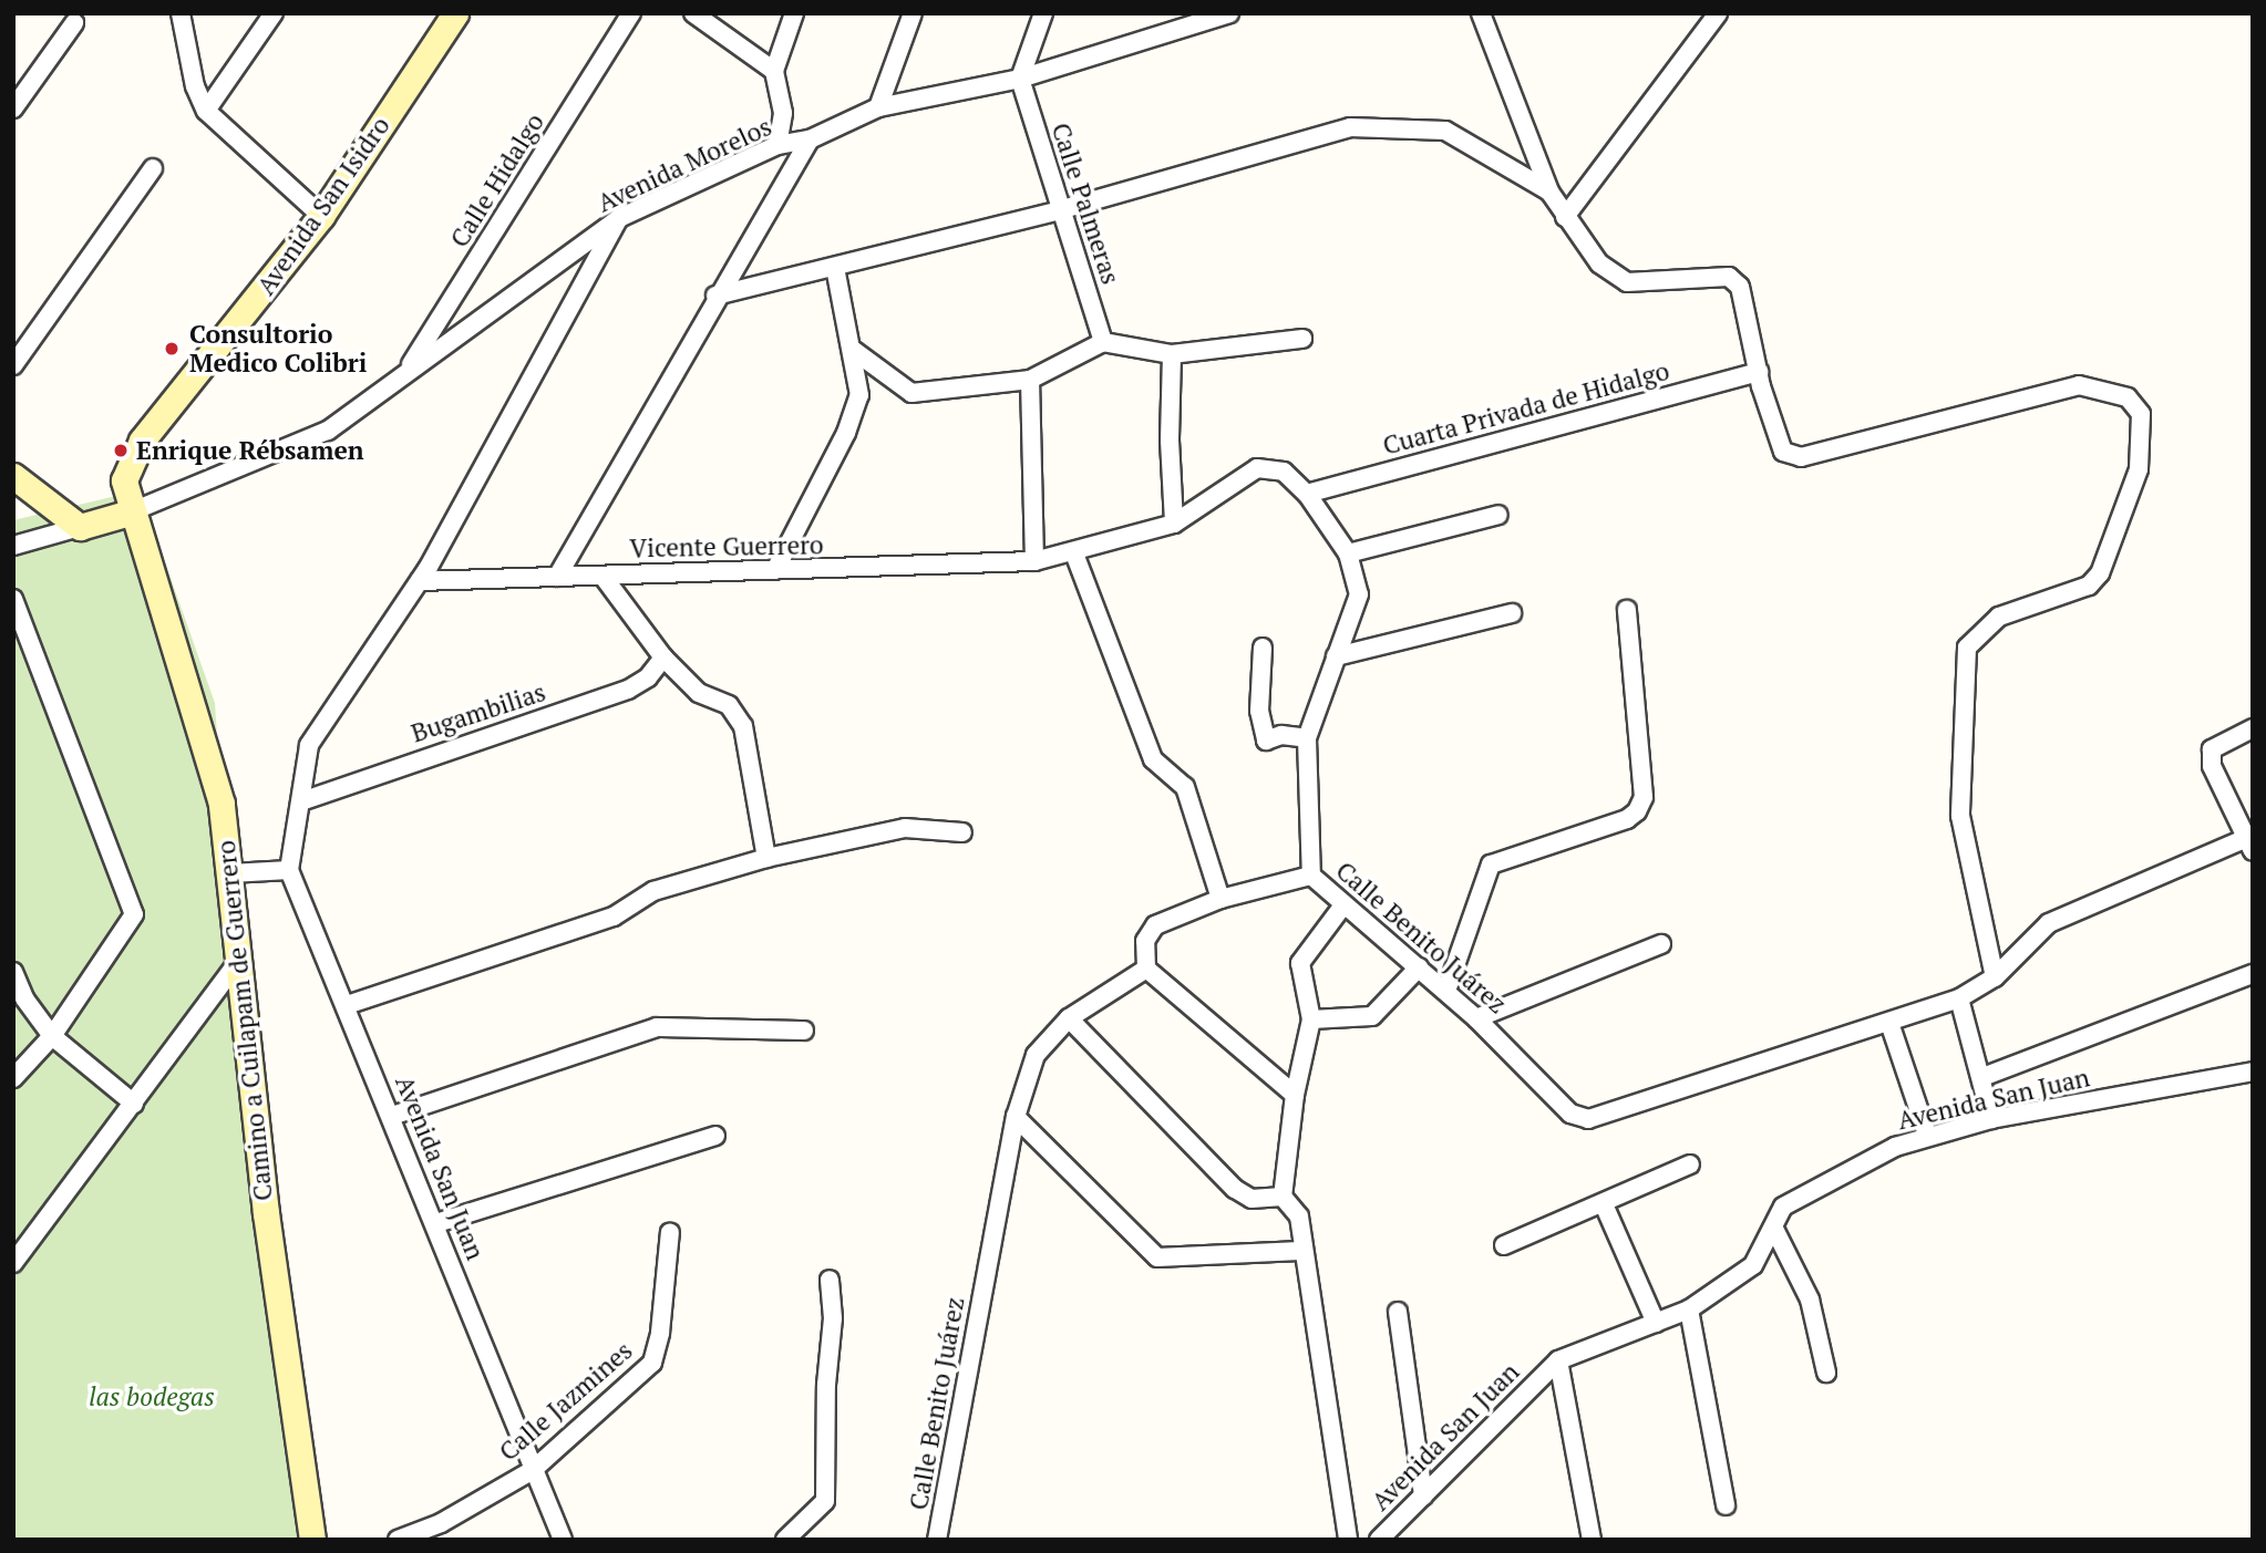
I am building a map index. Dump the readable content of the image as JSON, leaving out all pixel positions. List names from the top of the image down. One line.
{"streets":{"main road":["Avenida San Isidro","Camino a Cuilapam de Guerrero"],"street":["Avenida Morelos","Calle Hidalgo","Calle Palmeras","Cuarta Privada de Hidalgo","Vicente Guerrero","Bugambilias","Calle Benito Juárez","Avenida San Juan","Calle Jazmines"]},"crossings":[["Avenida Morelos","Calle Hidalgo"],["Avenida Morelos","Calle Palmeras"],["Avenida Morelos","Avenida San Isidro"],["Avenida Morelos","Camino a Cuilapam de Guerrero"],["Avenida San Isidro","Camino a Cuilapam de Guerrero"],["Cuarta Privada de Hidalgo","Vicente Guerrero"],["Avenida San Juan","Calle Jazmines"]],"parks":["las bodegas"],"places":["Consultorio Medico Colibri","Enrique Rébsamen"]}
